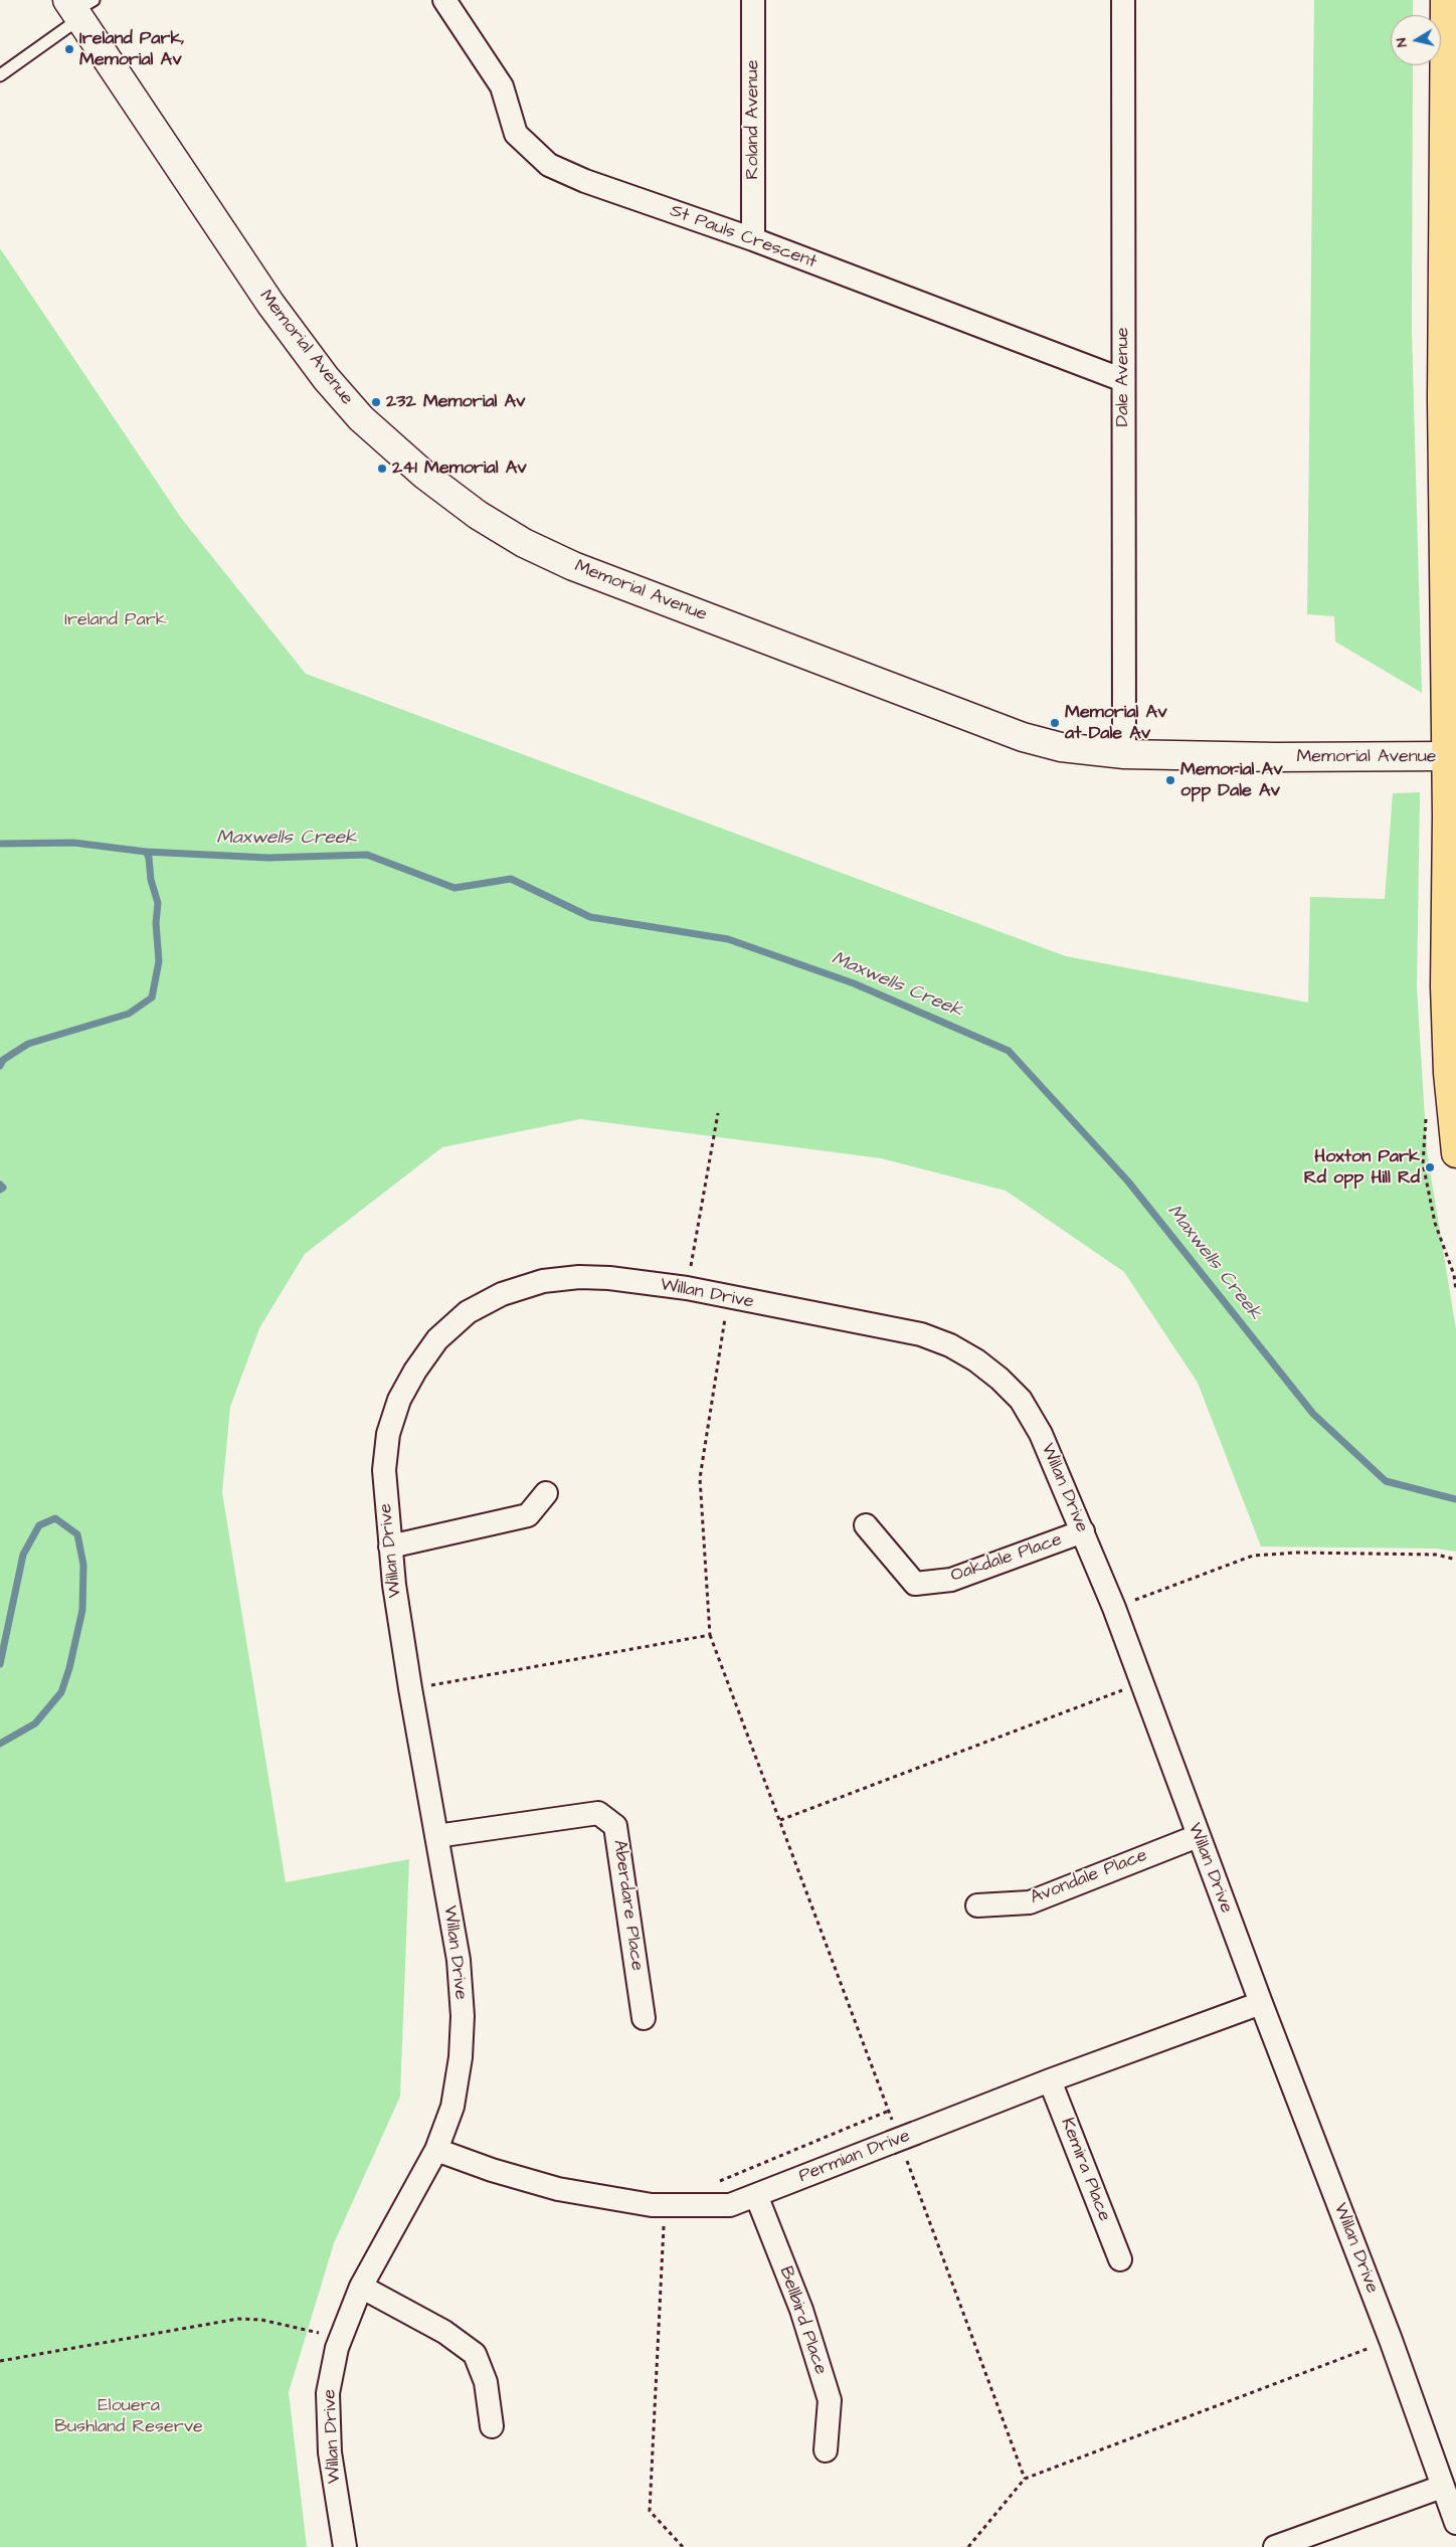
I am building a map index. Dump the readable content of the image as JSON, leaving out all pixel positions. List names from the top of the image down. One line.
{"streets":{"street":["Roland Avenue","St Pauls Crescent","Memorial Avenue","Dale Avenue","Willan Drive","Oakdale Place","Avondale Place","Aberdare Place","Permian Drive","Kemira Place","Bellbird Place"]},"crossings":[["Roland Avenue","St Pauls Crescent"],["St Pauls Crescent","Dale Avenue"],["Memorial Avenue","Dale Avenue"],["Willan Drive","Oakdale Place"],["Willan Drive","Avondale Place"],["Willan Drive","Aberdare Place"],["Willan Drive","Permian Drive"],["Permian Drive","Kemira Place"],["Permian Drive","Bellbird Place"]],"water":["Maxwells Creek"],"parks":["Ireland Park","Elouera Bushland Reserve"],"places":["Ireland Park, Memorial Av","232 Memorial Av","241 Memorial Av","Memorial Av at Dale Av","Memorial Av opp Dale Av","Hoxton Park Rd opp Hill Rd"],"north":"left"}
